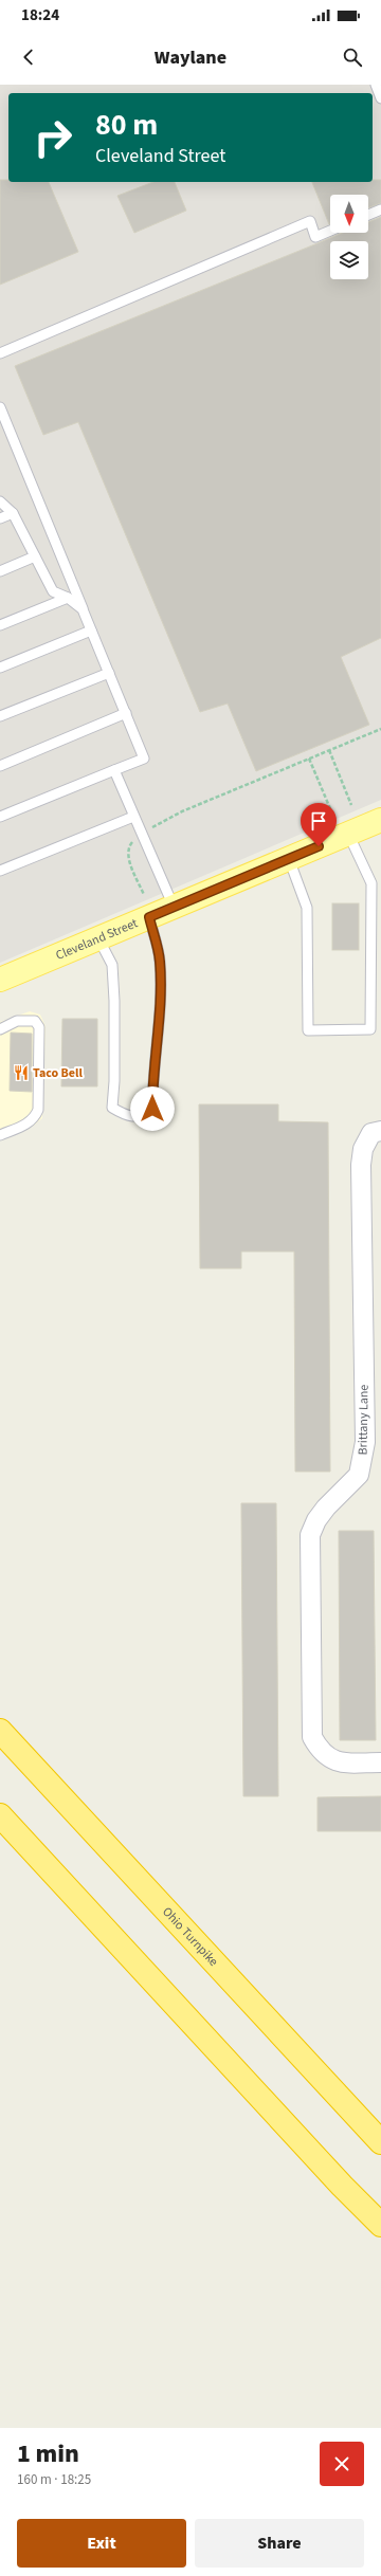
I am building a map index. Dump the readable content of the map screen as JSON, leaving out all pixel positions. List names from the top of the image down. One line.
{"streets":{"highway":["Ohio Turnpike"],"main road":["Cleveland Street"],"street":["Brittany Lane"]},"places":{"restaurant":["Taco Bell"]},"north":"bottom","page":{"status":"18:24","header":"Waylane","turn":["80 m","Cleveland Street"],"heading":["1 min","160 m · 18:25"],"buttons":["Exit","Share"]}}
